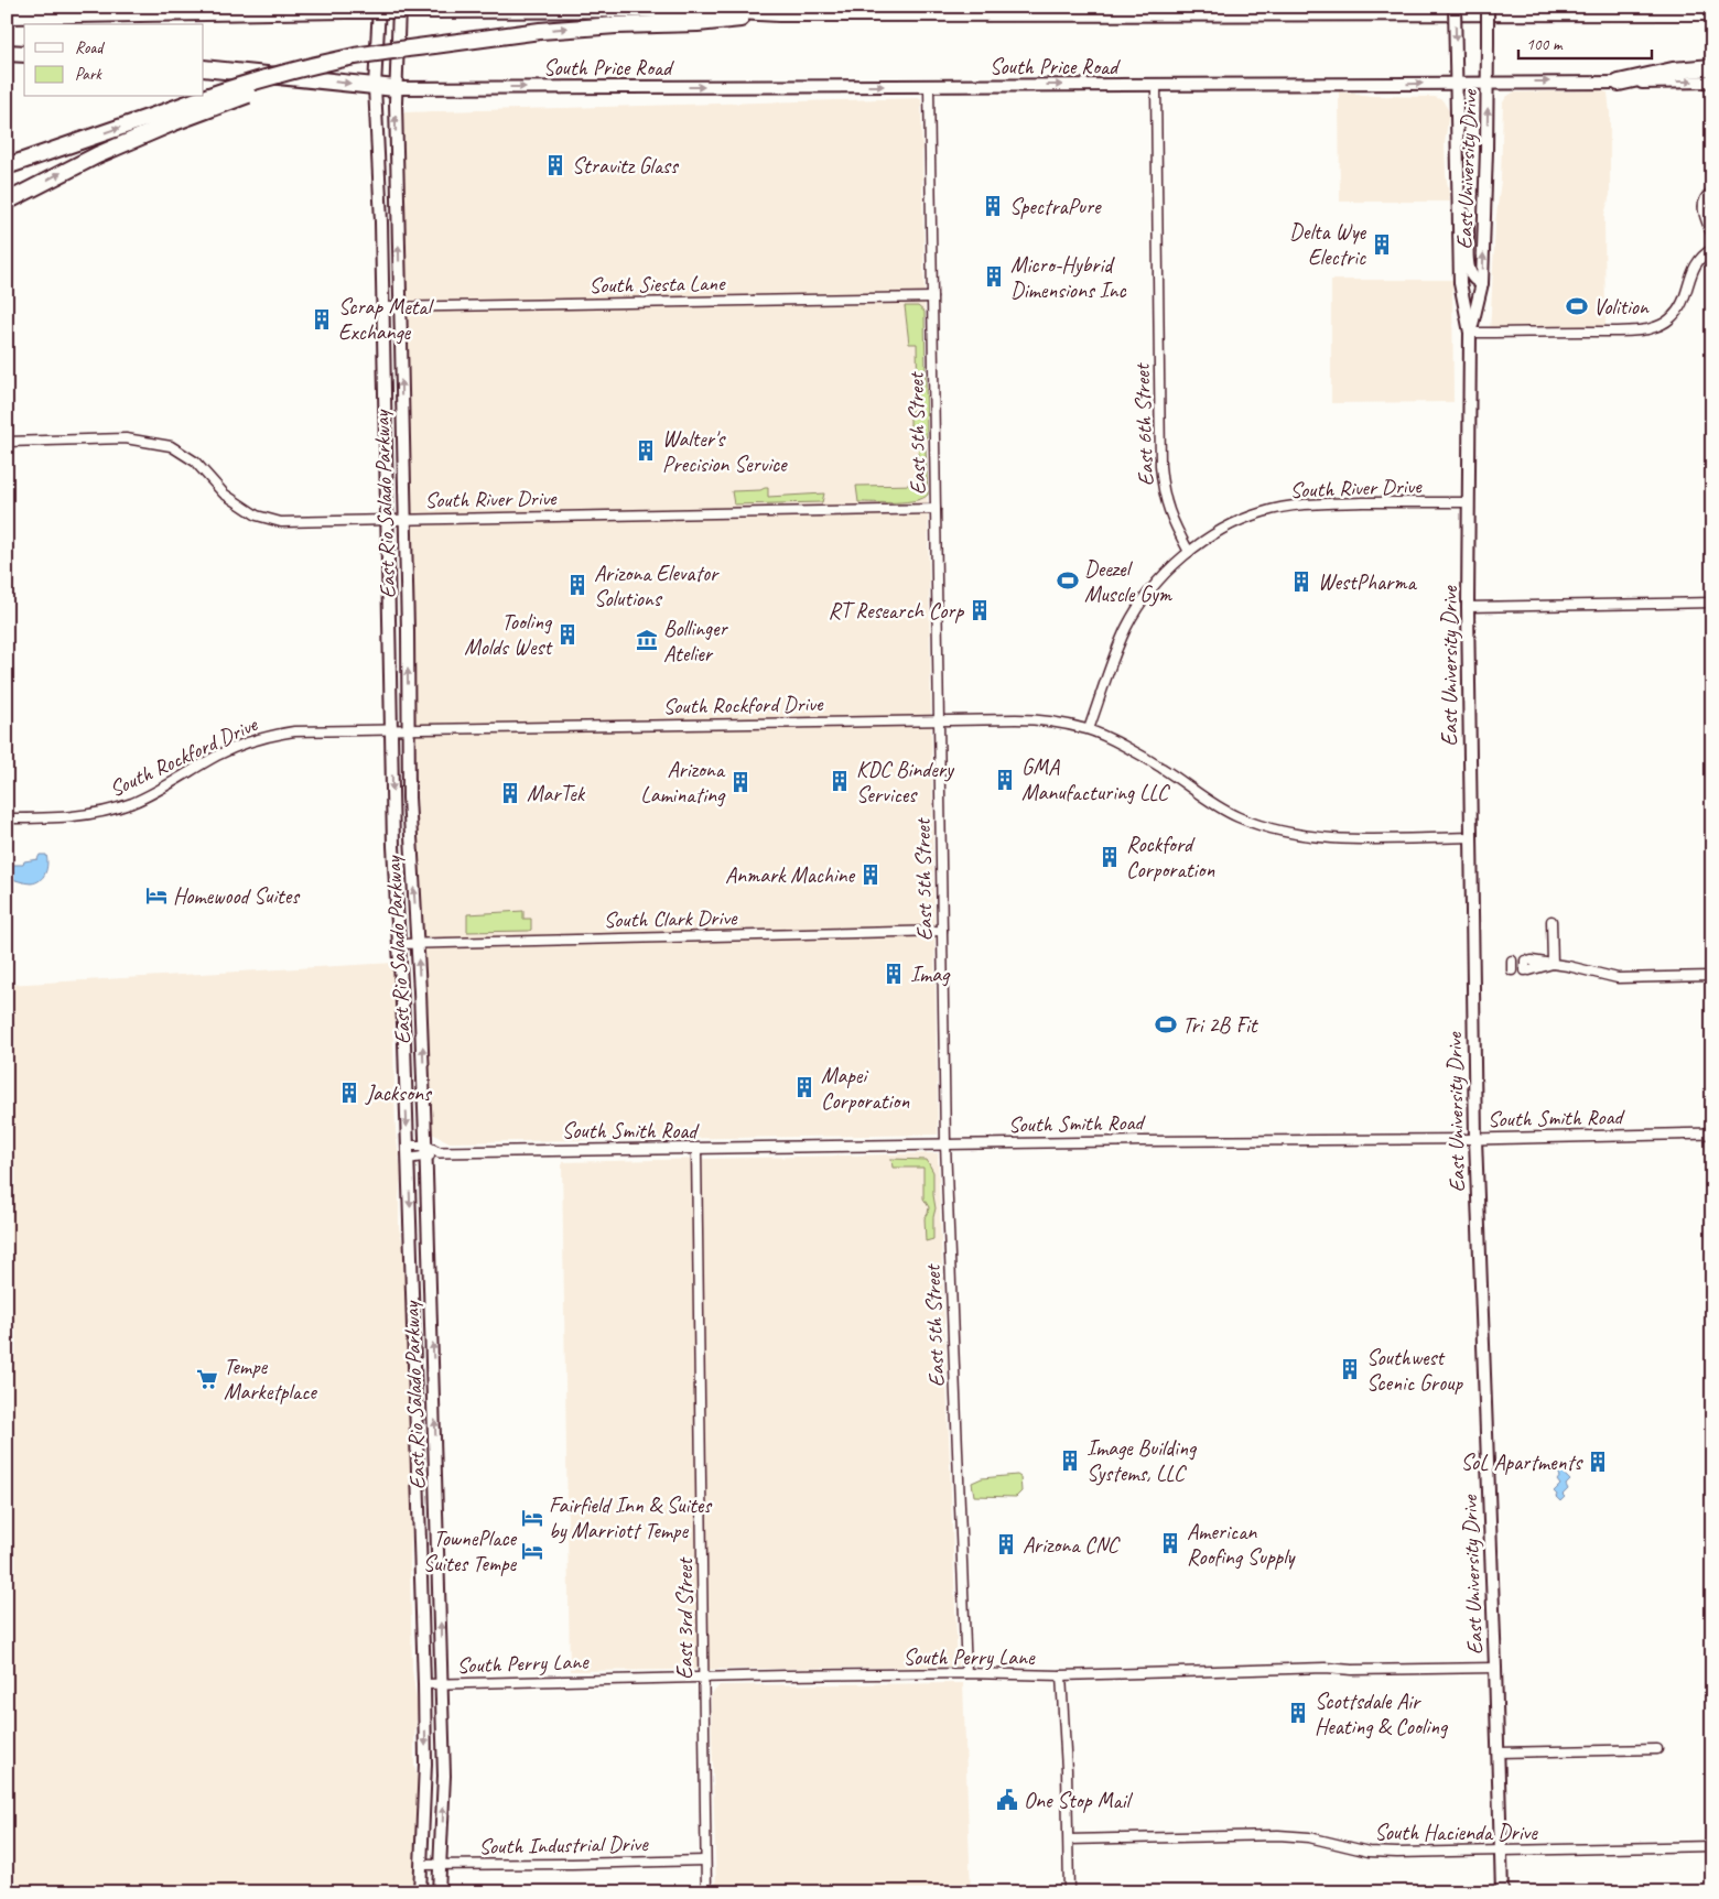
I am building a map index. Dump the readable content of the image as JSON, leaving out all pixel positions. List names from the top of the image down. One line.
{"streets":{"main road":["South Price Road","East University Drive","East Rio Salado Parkway"],"street":["South Siesta Lane","East 6th Street","East 5th Street","South River Drive","South Rockford Drive","South Clark Drive","South Smith Road","East 3rd Street","South Perry Lane","South Hacienda Drive","South Industrial Drive"]},"crossings":[["South Price Road","East University Drive"],["South Price Road","East 6th Street"],["South Price Road","East 5th Street"],["South Price Road","East Rio Salado Parkway"],["East University Drive","South River Drive"],["East University Drive","South Rockford Drive"],["East University Drive","South Smith Road"],["East University Drive","South Perry Lane"],["East University Drive","South Hacienda Drive"],["South Siesta Lane","East 5th Street"],["South Siesta Lane","East Rio Salado Parkway"],["East 6th Street","South River Drive"],["East 5th Street","South River Drive"],["East 5th Street","South Rockford Drive"],["East 5th Street","South Clark Drive"],["East 5th Street","South Smith Road"],["East 5th Street","South Perry Lane"],["South River Drive","East Rio Salado Parkway"],["East Rio Salado Parkway","South Rockford Drive"],["East Rio Salado Parkway","South Clark Drive"],["East Rio Salado Parkway","South Smith Road"],["East Rio Salado Parkway","South Perry Lane"],["East Rio Salado Parkway","South Industrial Drive"],["South Smith Road","East 3rd Street"],["East 3rd Street","South Perry Lane"],["East 3rd Street","South Industrial Drive"]],"one_way":["South Price Road"],"places":{"building":["Stravitz Glass","SpectraPure","Delta Wye Electric","Micro-Hybrid Dimensions Inc","Scrap Metal Exchange","Walter's Precision Service","WestPharma","Arizona Elevator Solutions","RT Research Corp","Tooling Molds West","GMA Manufacturing LLC","KDC Bindery Services","Arizona Laminating","MarTek","Rockford Corporation","Anmark Machine","Imag","Mapei Corporation","Jacksons","Southwest Scenic Group","Image Building Systems, LLC","SoL Apartments","American Roofing Supply","Arizona CNC","Scottsdale Air Heating & Cooling"],"sports":["Volition","Deezel Muscle Gym","Tri 2B Fit"],"museum":["Bollinger Atelier"],"hotel":["Homewood Suites","Fairfield Inn & Suites by Marriott Tempe","TownePlace Suites Tempe"],"supermarket":["Tempe Marketplace"],"public building":["One Stop Mail"]},"legend":["Road","Park"],"scale_bar":"100 m"}
